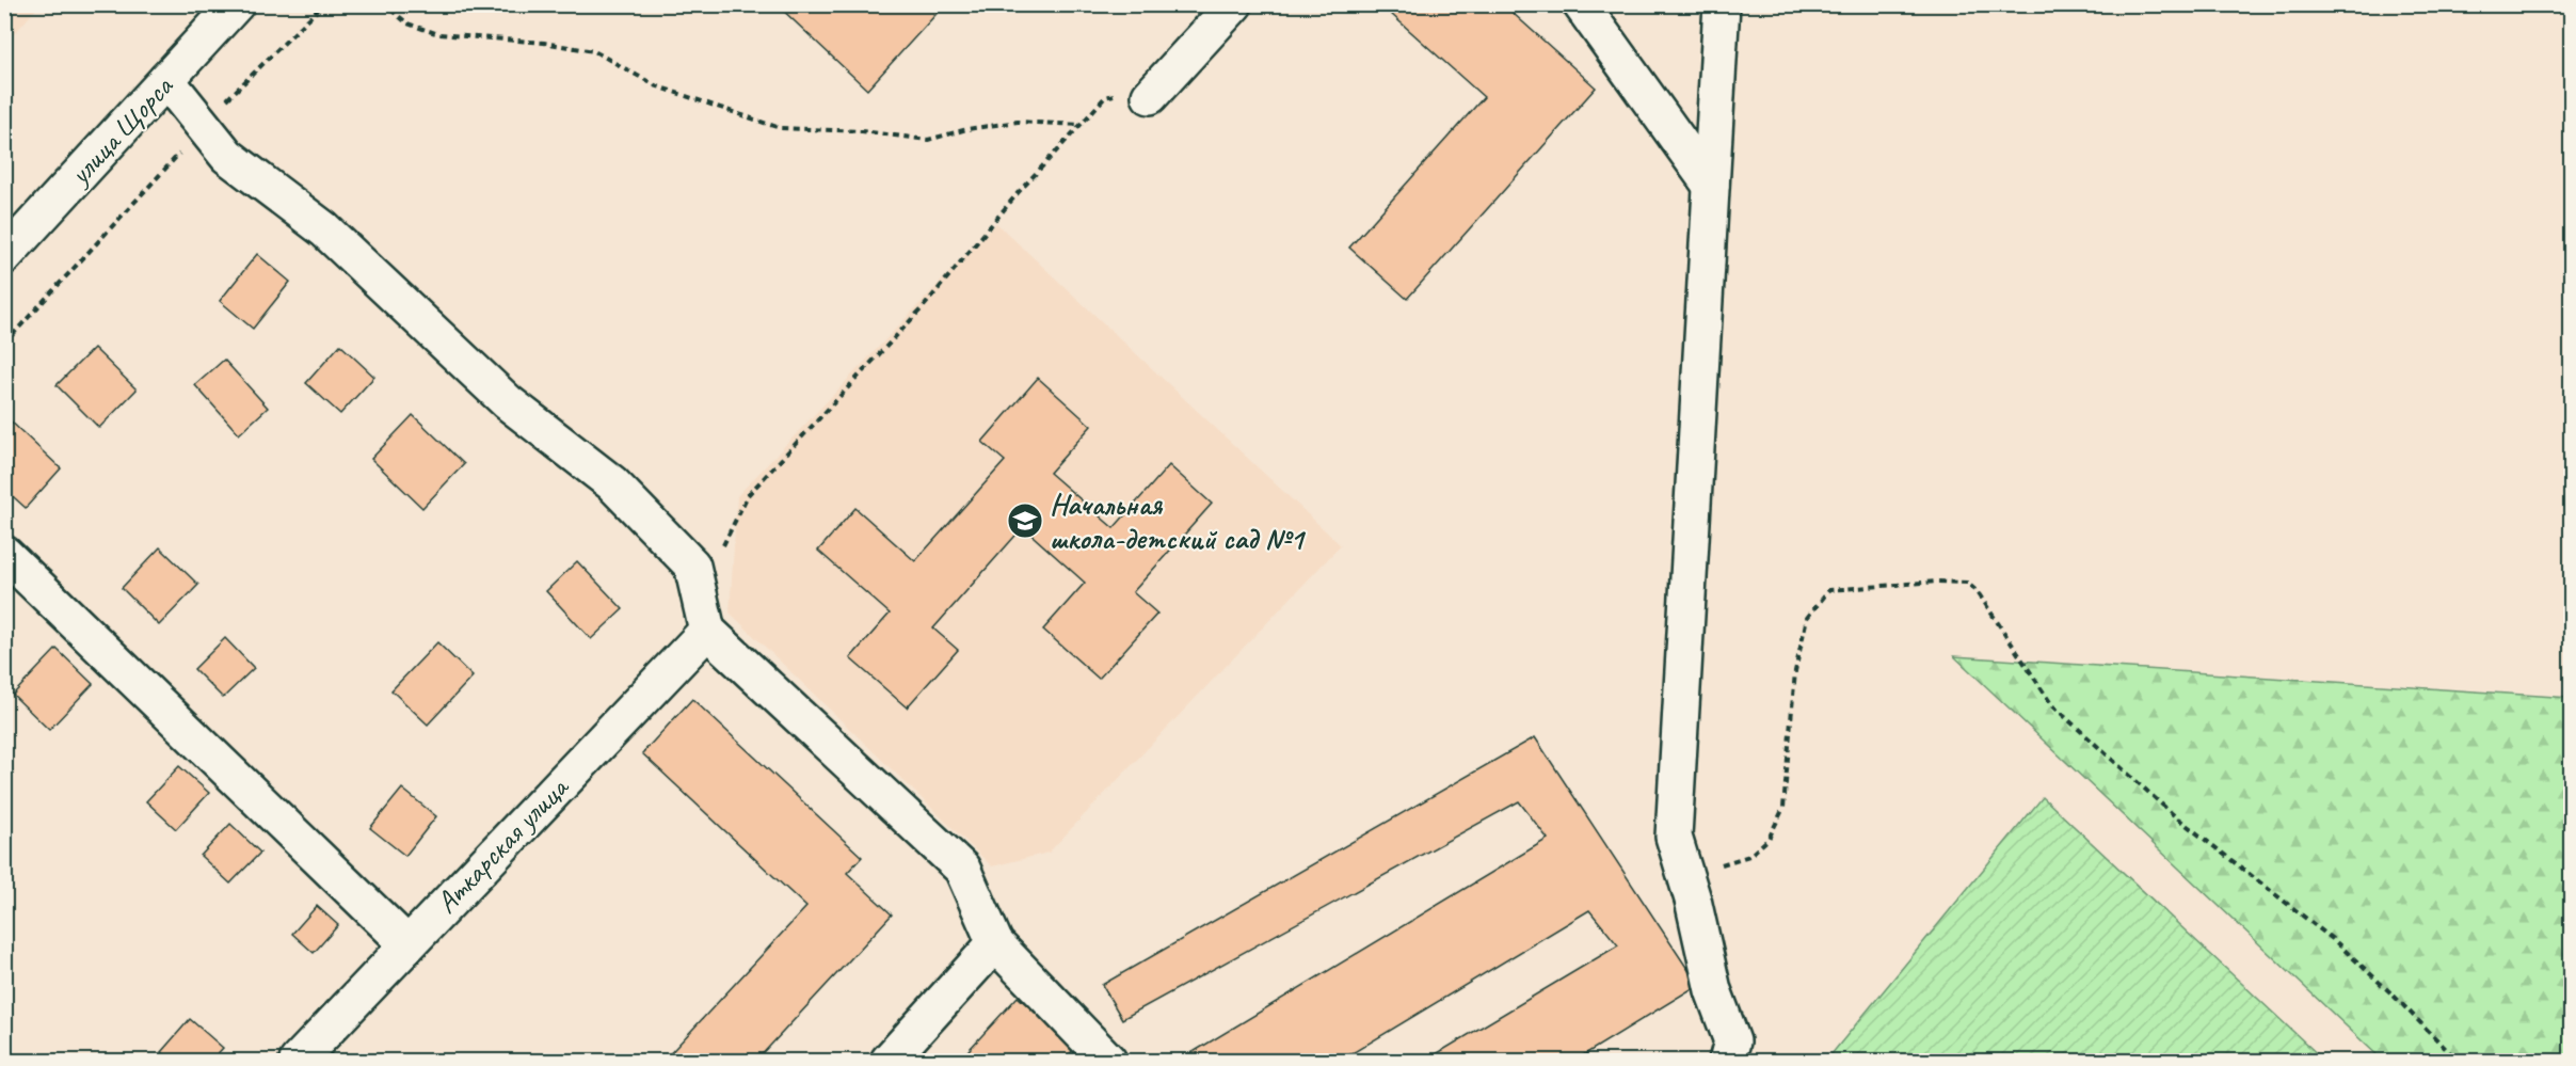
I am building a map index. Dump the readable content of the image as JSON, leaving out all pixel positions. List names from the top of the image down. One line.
{"streets":{"street":["улица Щорса","Аткарская улица"]},"places":{"school or university":["Начальная школа-детский сад №1"]}}
